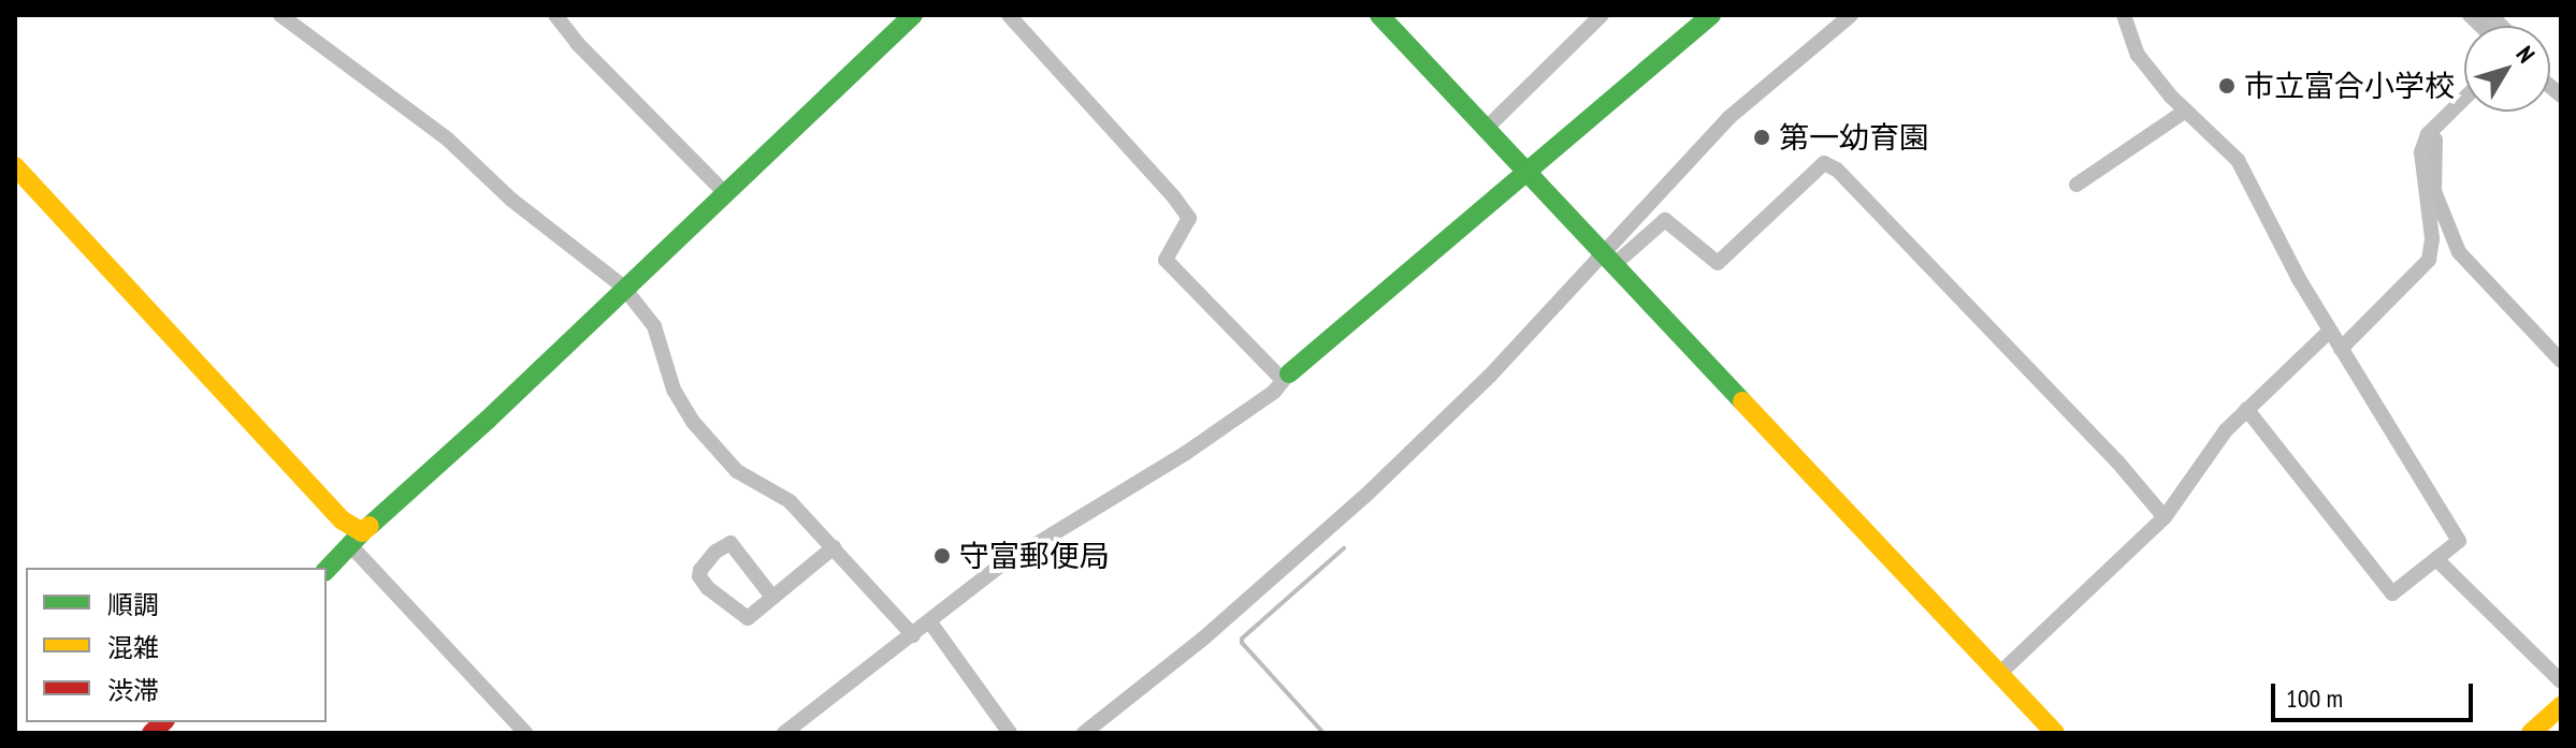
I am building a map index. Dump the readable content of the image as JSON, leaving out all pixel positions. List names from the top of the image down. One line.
{"places":["市立富合小学校","第一幼育園","守富郵便局"],"legend":["順調","混雑","渋滞"],"scale_bar":"100 m","north":"top right"}
